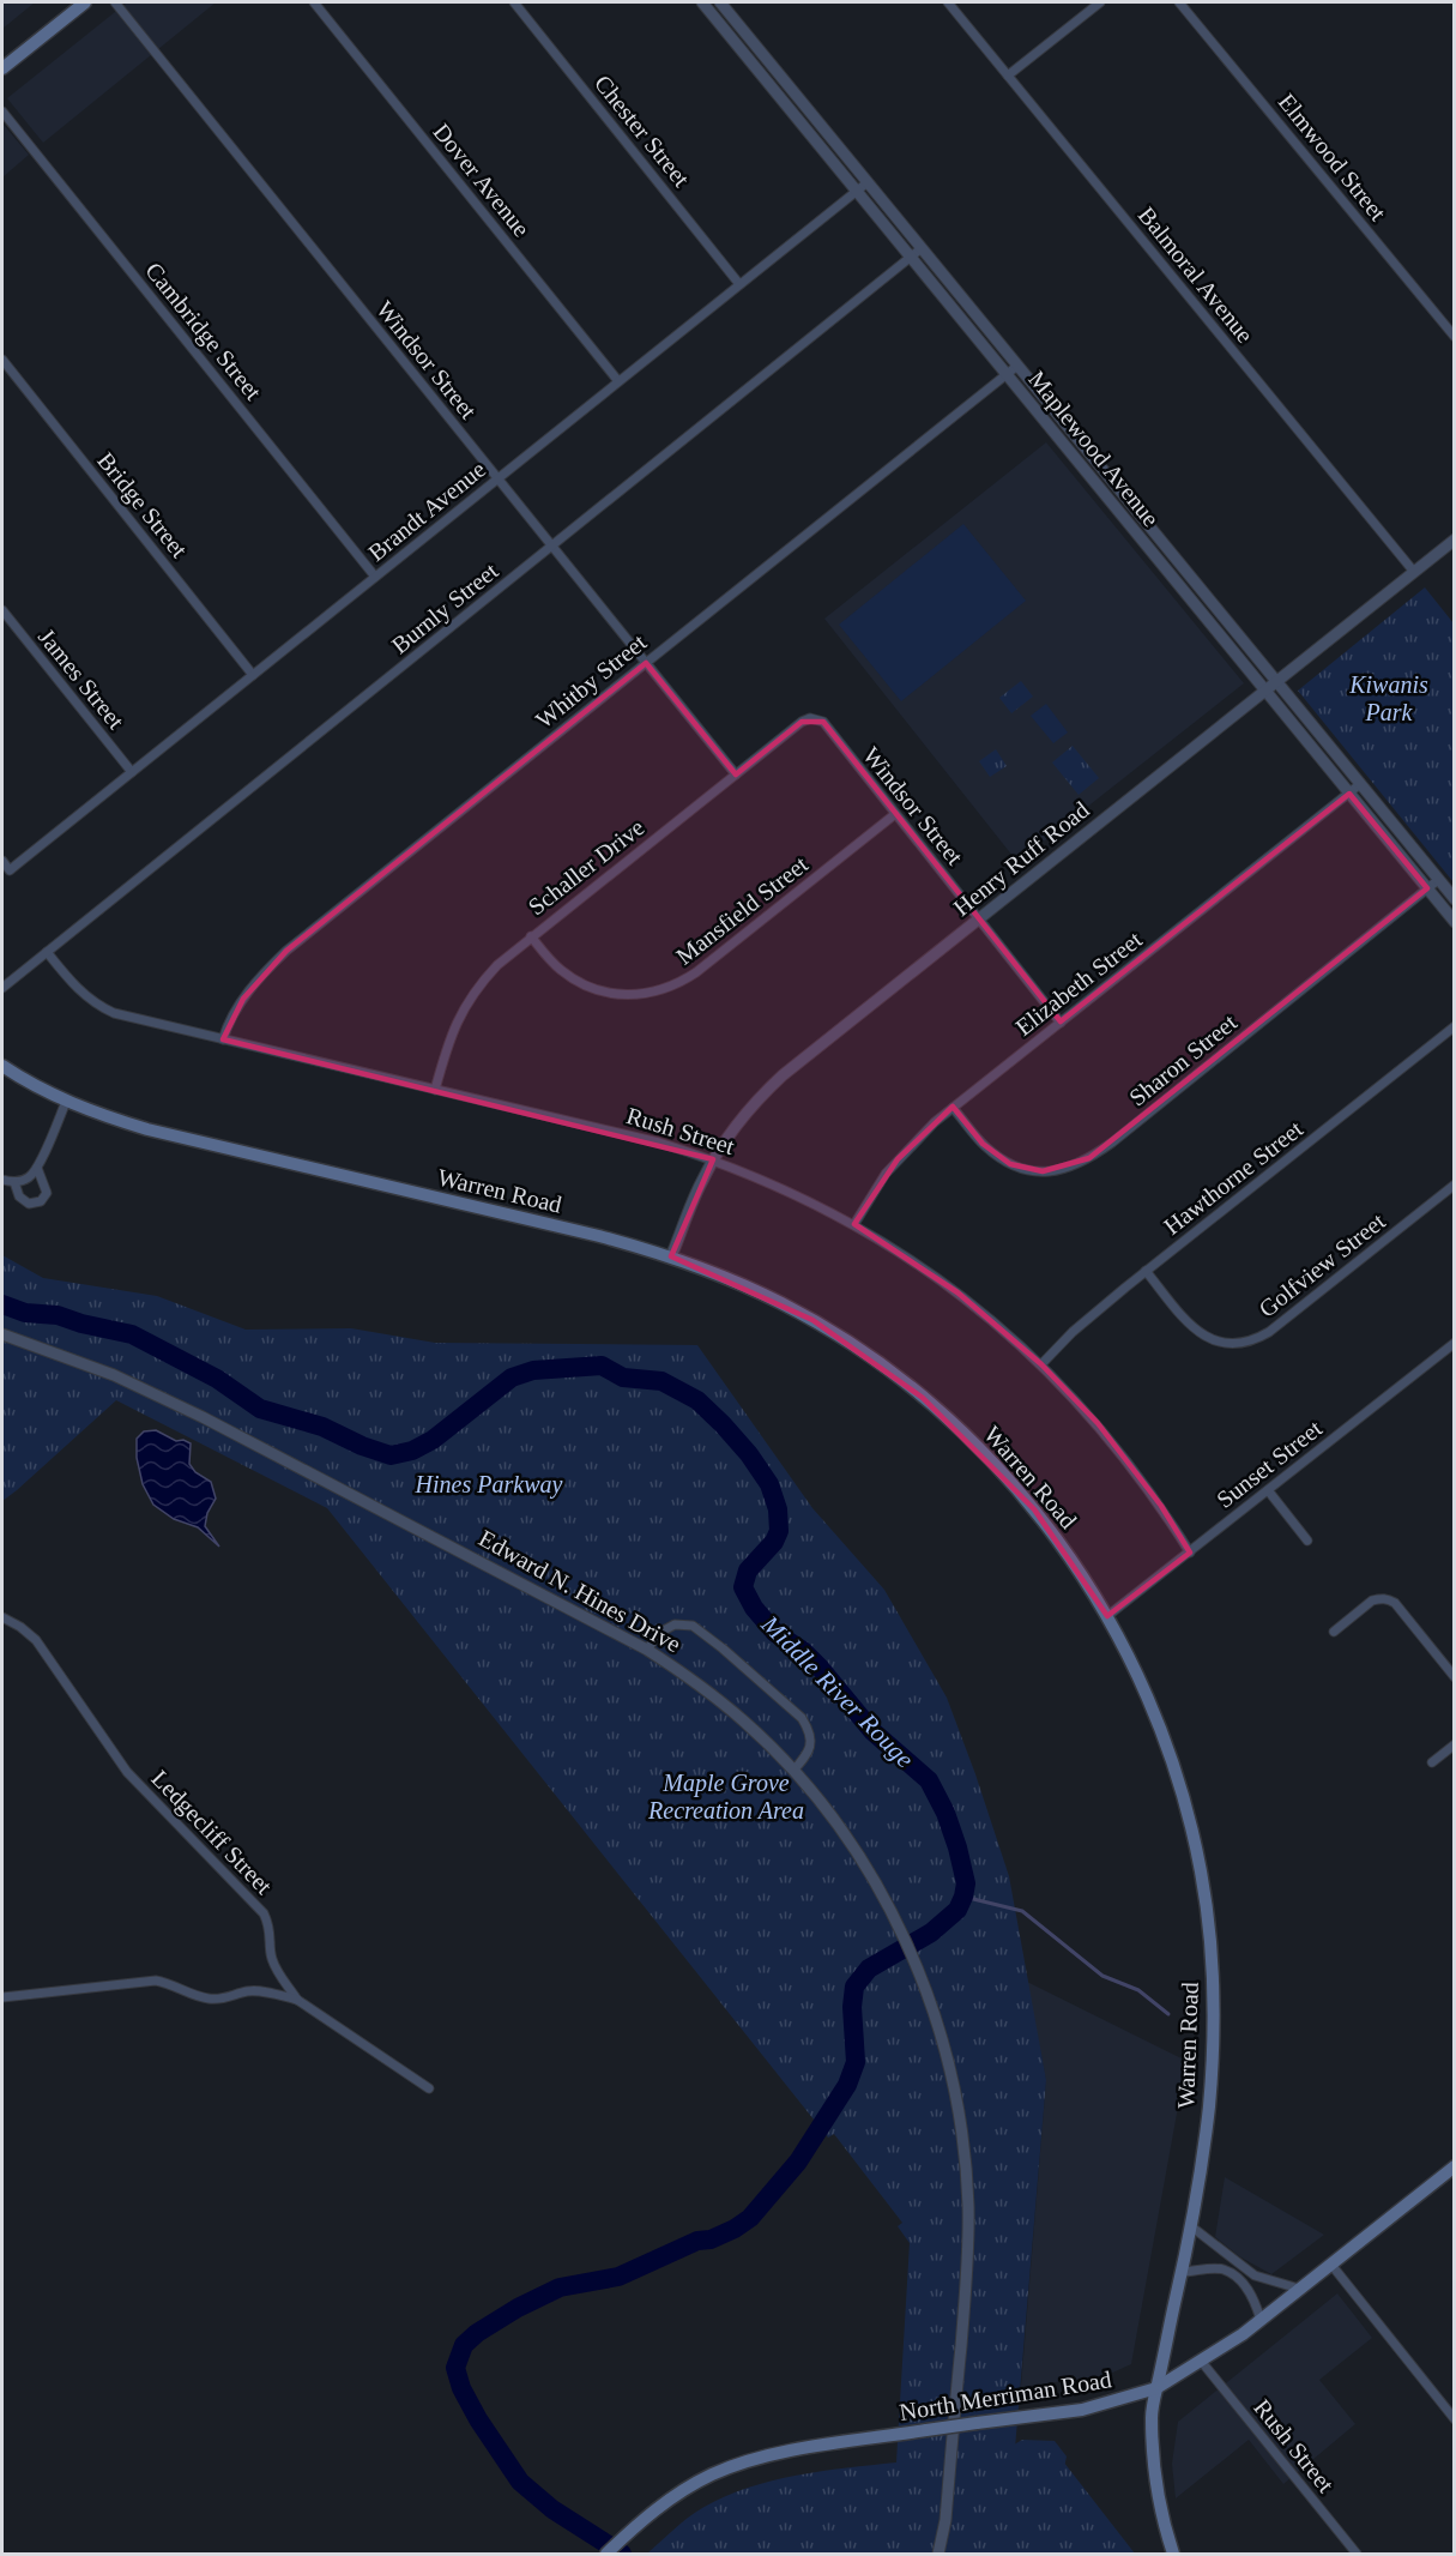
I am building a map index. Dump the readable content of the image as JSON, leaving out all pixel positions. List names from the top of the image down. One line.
{"streets":{"main road":["Warren Road","North Merriman Road"],"street":["Chester Street","Elmwood Street","Dover Avenue","Balmoral Avenue","Cambridge Street","Windsor Street","Maplewood Avenue","Bridge Street","Brandt Avenue","Burnly Street","James Street","Whitby Street","Henry Ruff Road","Schaller Drive","Mansfield Street","Elizabeth Street","Sharon Street","Rush Street","Hawthorne Street","Golfview Street","Sunset Street","Edward N. Hines Drive","Ledgecliff Street"]},"crossings":[["Chester Street","Brandt Avenue"],["Dover Avenue","Brandt Avenue"],["Balmoral Avenue","Henry Ruff Road"],["Cambridge Street","Brandt Avenue"],["Windsor Street","Brandt Avenue"],["Windsor Street","Burnly Street"],["Windsor Street","Whitby Street"],["Windsor Street","Henry Ruff Road"],["Windsor Street","Schaller Drive"],["Windsor Street","Mansfield Street"],["Windsor Street","Elizabeth Street"],["Maplewood Avenue","Brandt Avenue"],["Maplewood Avenue","Burnly Street"],["Maplewood Avenue","Whitby Street"],["Maplewood Avenue","Henry Ruff Road"],["Maplewood Avenue","Elizabeth Street"],["Maplewood Avenue","Sharon Street"],["Bridge Street","Brandt Avenue"],["Brandt Avenue","James Street"],["Burnly Street","Rush Street"],["Whitby Street","Rush Street"],["Henry Ruff Road","Rush Street"],["Henry Ruff Road","Warren Road"],["Schaller Drive","Mansfield Street"],["Schaller Drive","Rush Street"],["Elizabeth Street","Sharon Street"],["Elizabeth Street","Rush Street"],["Rush Street","Hawthorne Street"],["Rush Street","Sunset Street"],["Rush Street","North Merriman Road"],["Hawthorne Street","Golfview Street"],["Warren Road","Sunset Street"],["Warren Road","North Merriman Road"]],"water":["Middle River Rouge"],"parks":["Kiwanis Park","Hines Parkway","Maple Grove Recreation Area"]}
